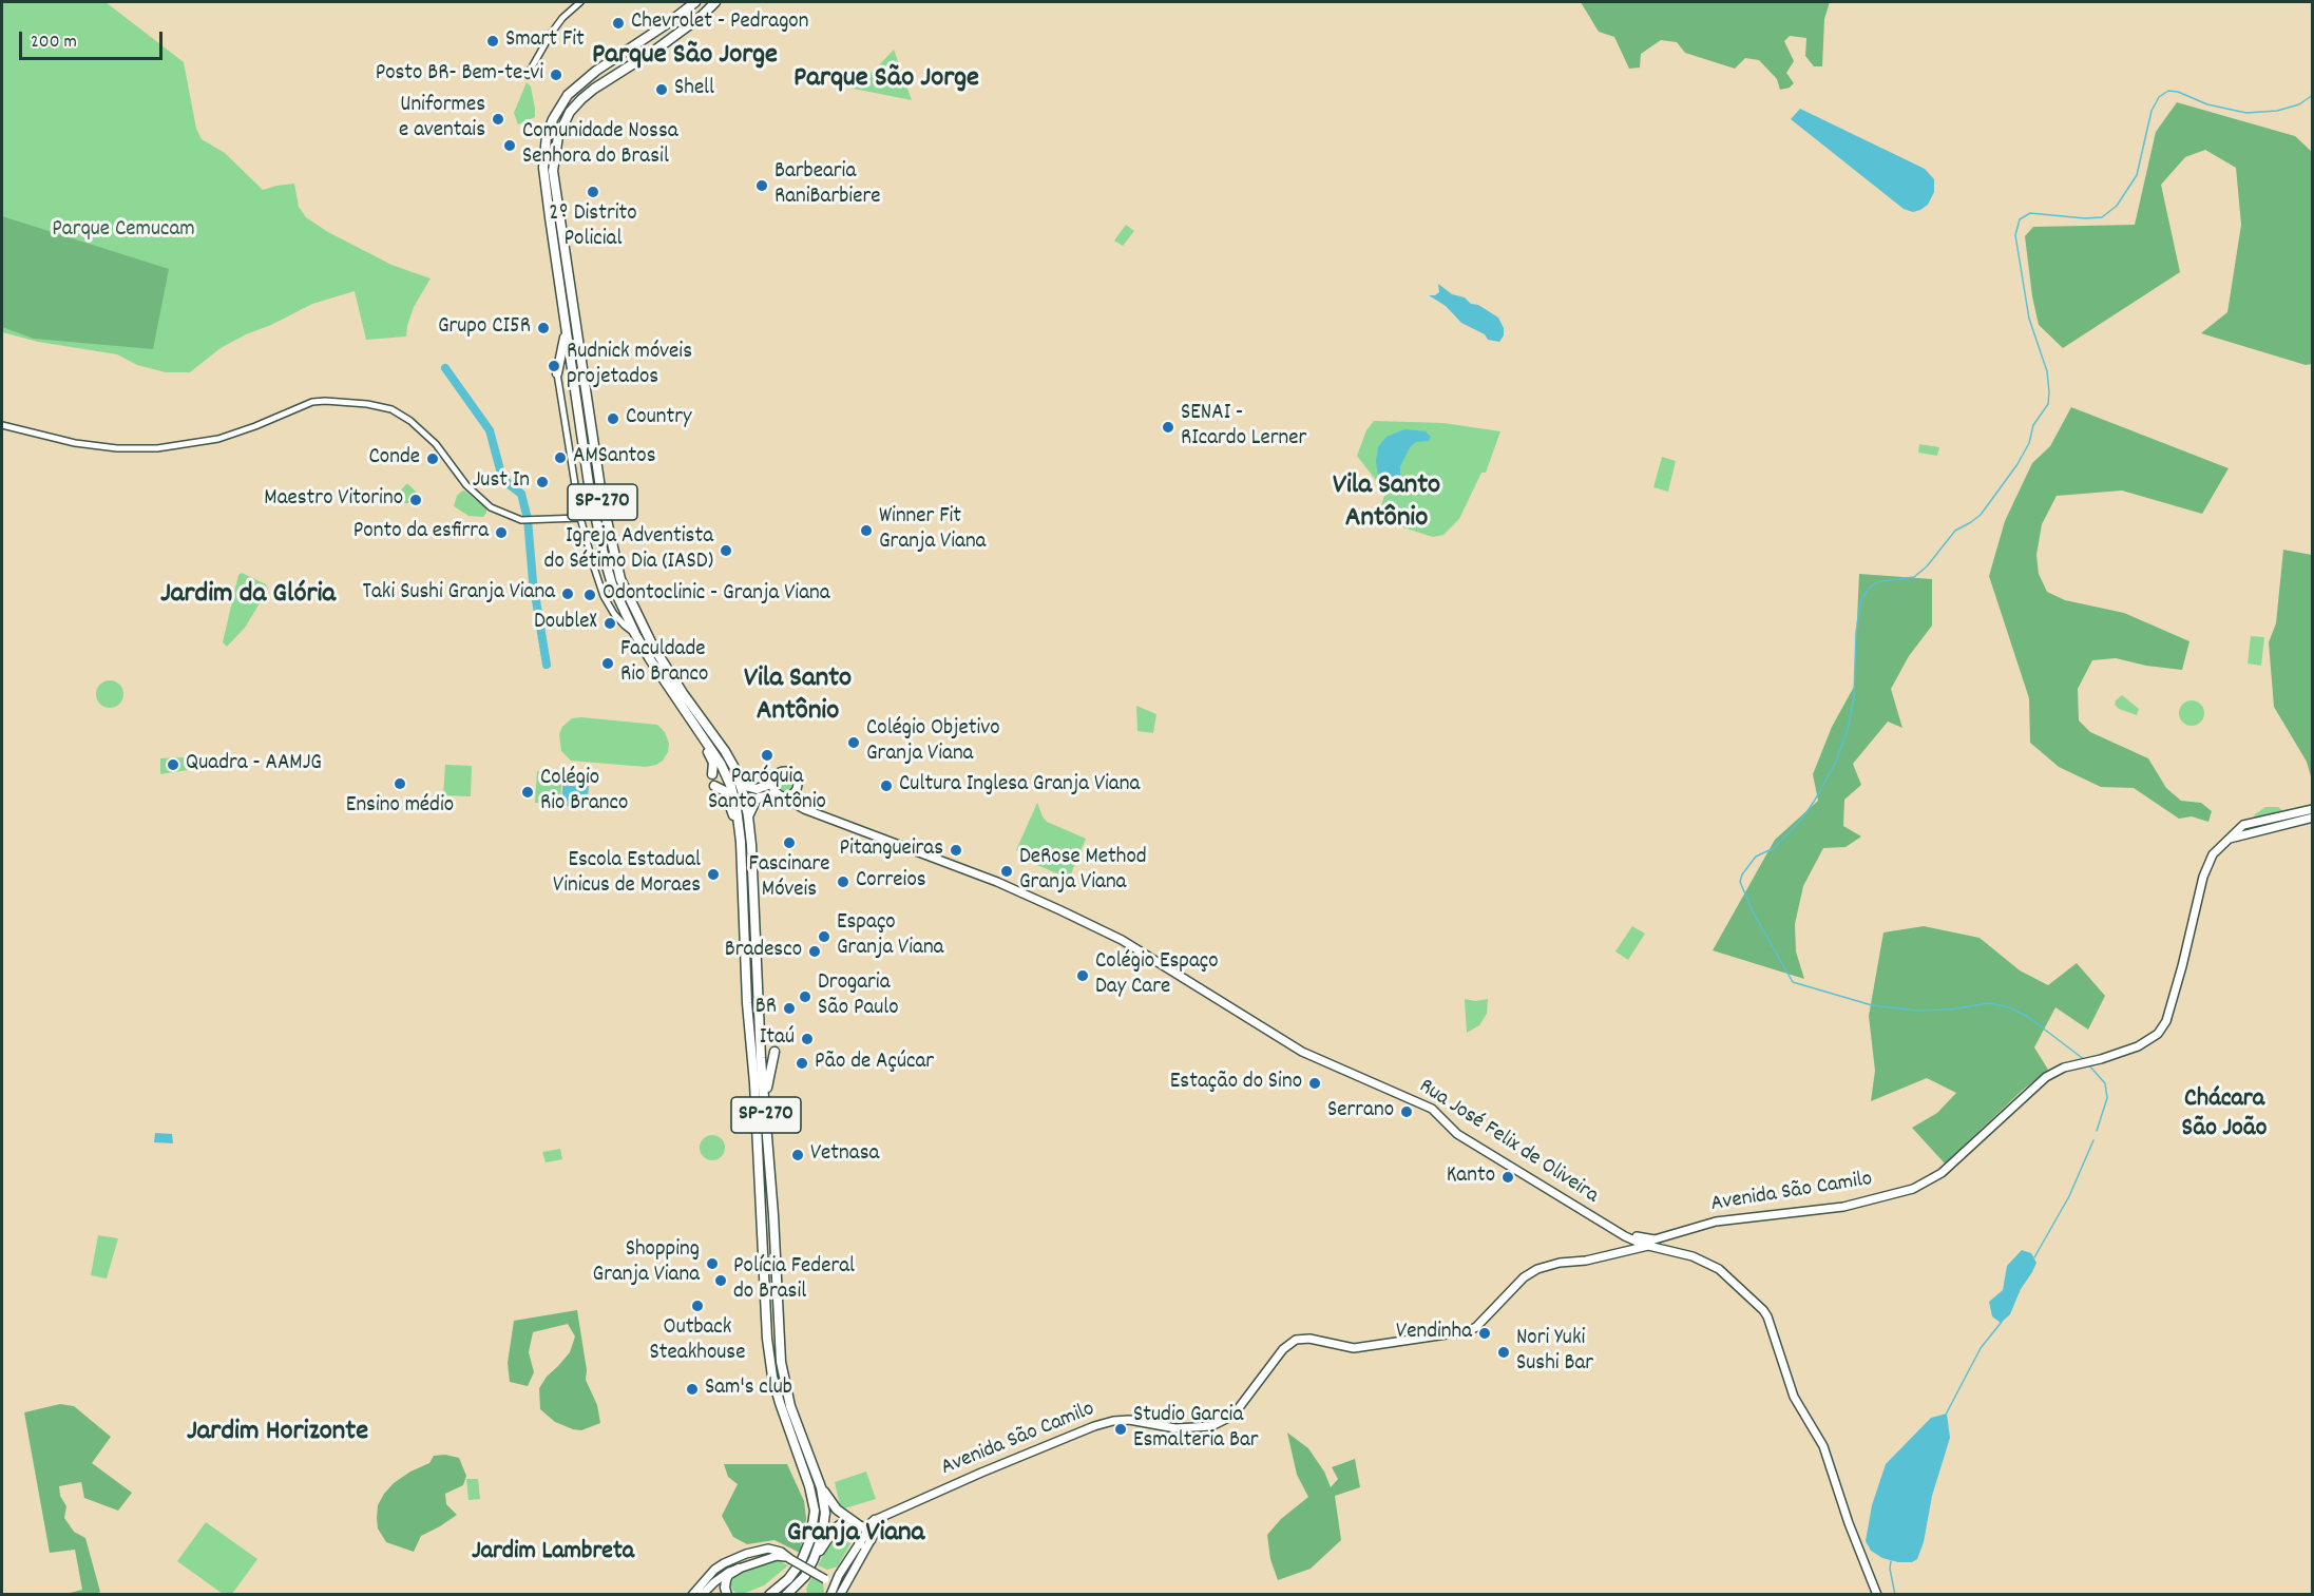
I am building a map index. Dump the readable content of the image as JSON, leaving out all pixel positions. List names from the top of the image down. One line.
{"streets":{"highway":["SP-270"],"main road":["Rua José Felix de Oliveira","Avenida São Camilo"]},"crossings":[["Rua José Felix de Oliveira","Avenida São Camilo"]],"districts":["Parque São Jorge","Parque São Jorge","Vila Santo Antônio","Jardim da Glória","Vila Santo Antônio","Chácara São João","Jardim Horizonte","Granja Viana","Jardim Lambreta"],"parks":["Parque Cemucam"],"places":["Chevrolet - Pedragon","Smart Fit","Posto BR- Bem-te-vi","Shell","Uniformes e aventais","Comunidade Nossa Senhora do Brasil","Barbearia RaniBarbiere","2º Distrito Policial","Grupo CI5R","Rudnick móveis projetados","Country","SENAI - RIcardo Lerner","AMSantos","Conde","Just In","Maestro Vitorino","Winner Fit Granja Viana","Ponto da esfirra","Igreja Adventista do Sétimo Dia (IASD)","Taki Sushi Granja Viana","Odontoclinic - Granja Viana","DoubleX","Faculdade Rio Branco","Colégio Objetivo Granja Viana","Paróquia Santo Antônio","Quadra - AAMJG","Ensino médio","Cultura Inglesa Granja Viana","Colégio Rio Branco","Fascinare Móveis","Pitangueiras","DeRose Method Granja Viana","Escola Estadual Vinicus de Moraes","Correios","Espaço Granja Viana","Bradesco","Colégio Espaço Day Care","Drogaria São Paulo","BR","Itaú","Pão de Açúcar","Estação do Sino","Serrano","Vetnasa","Kanto","Shopping Granja Viana","Polícia Federal do Brasil","Outback Steakhouse","Vendinha","Nori Yuki Sushi Bar","Sam's club","Studio Garcia Esmalteria Bar"],"scale_bar":"200 m"}
